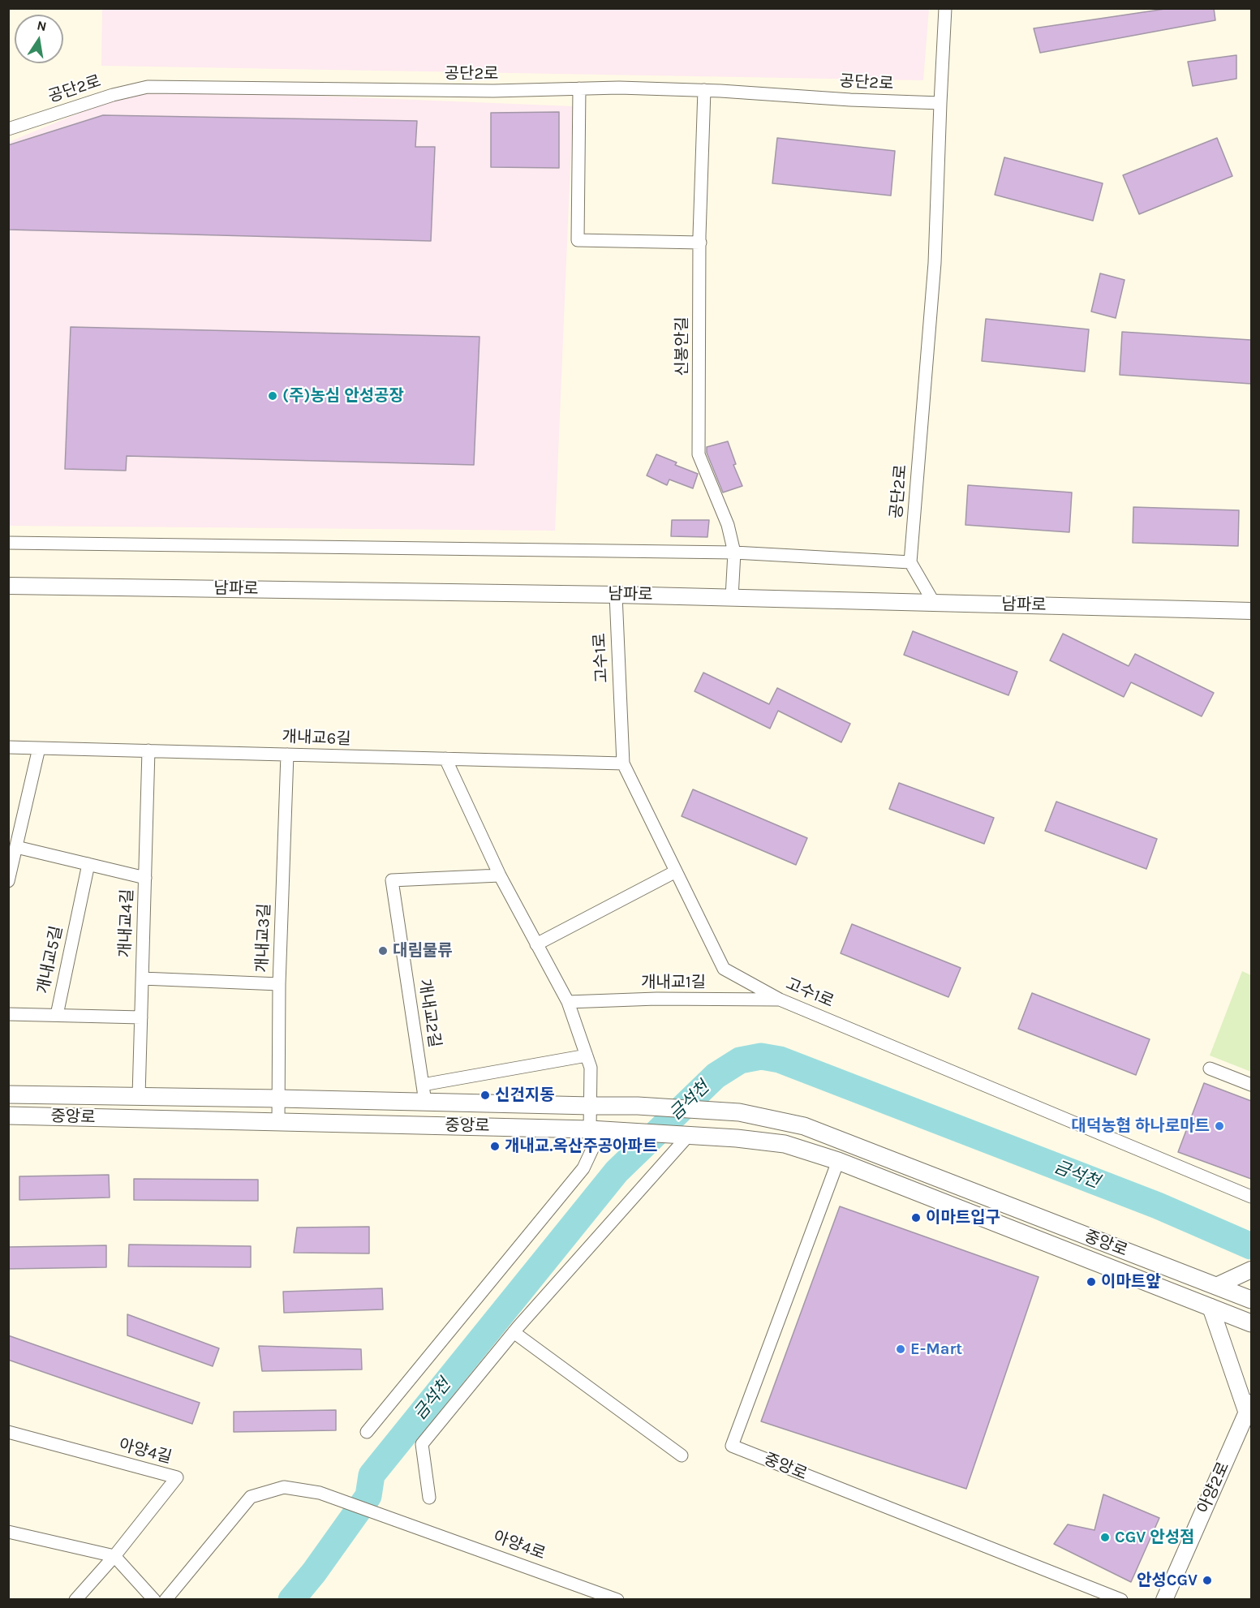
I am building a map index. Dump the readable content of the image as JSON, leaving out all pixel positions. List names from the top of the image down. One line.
{"streets":{"main road":["중앙로"],"street":["공단2로","신봉안길","남파로","고수1로","개내교6길","개내교4길","개내교3길","개내교5길","개내교1길","개내교2길","아양4길","아양2로","아양4로"]},"crossings":[["공단2로","신봉안길"],["신봉안길","남파로"],["남파로","고수1로"],["고수1로","개내교6길"],["고수1로","개내교1길"],["개내교6길","개내교4길"],["개내교6길","개내교3길"],["개내교4길","중앙로"],["개내교3길","중앙로"],["개내교2길","중앙로"]],"water":["금석천"],"places":["(주)농심 안성공장","대림물류","신건지동","대덕농협 하나로마트","개내교.옥산주공아파트","이마트입구","이마트앞","E-Mart","CGV 안성점","안성CGV"],"north":"top"}
